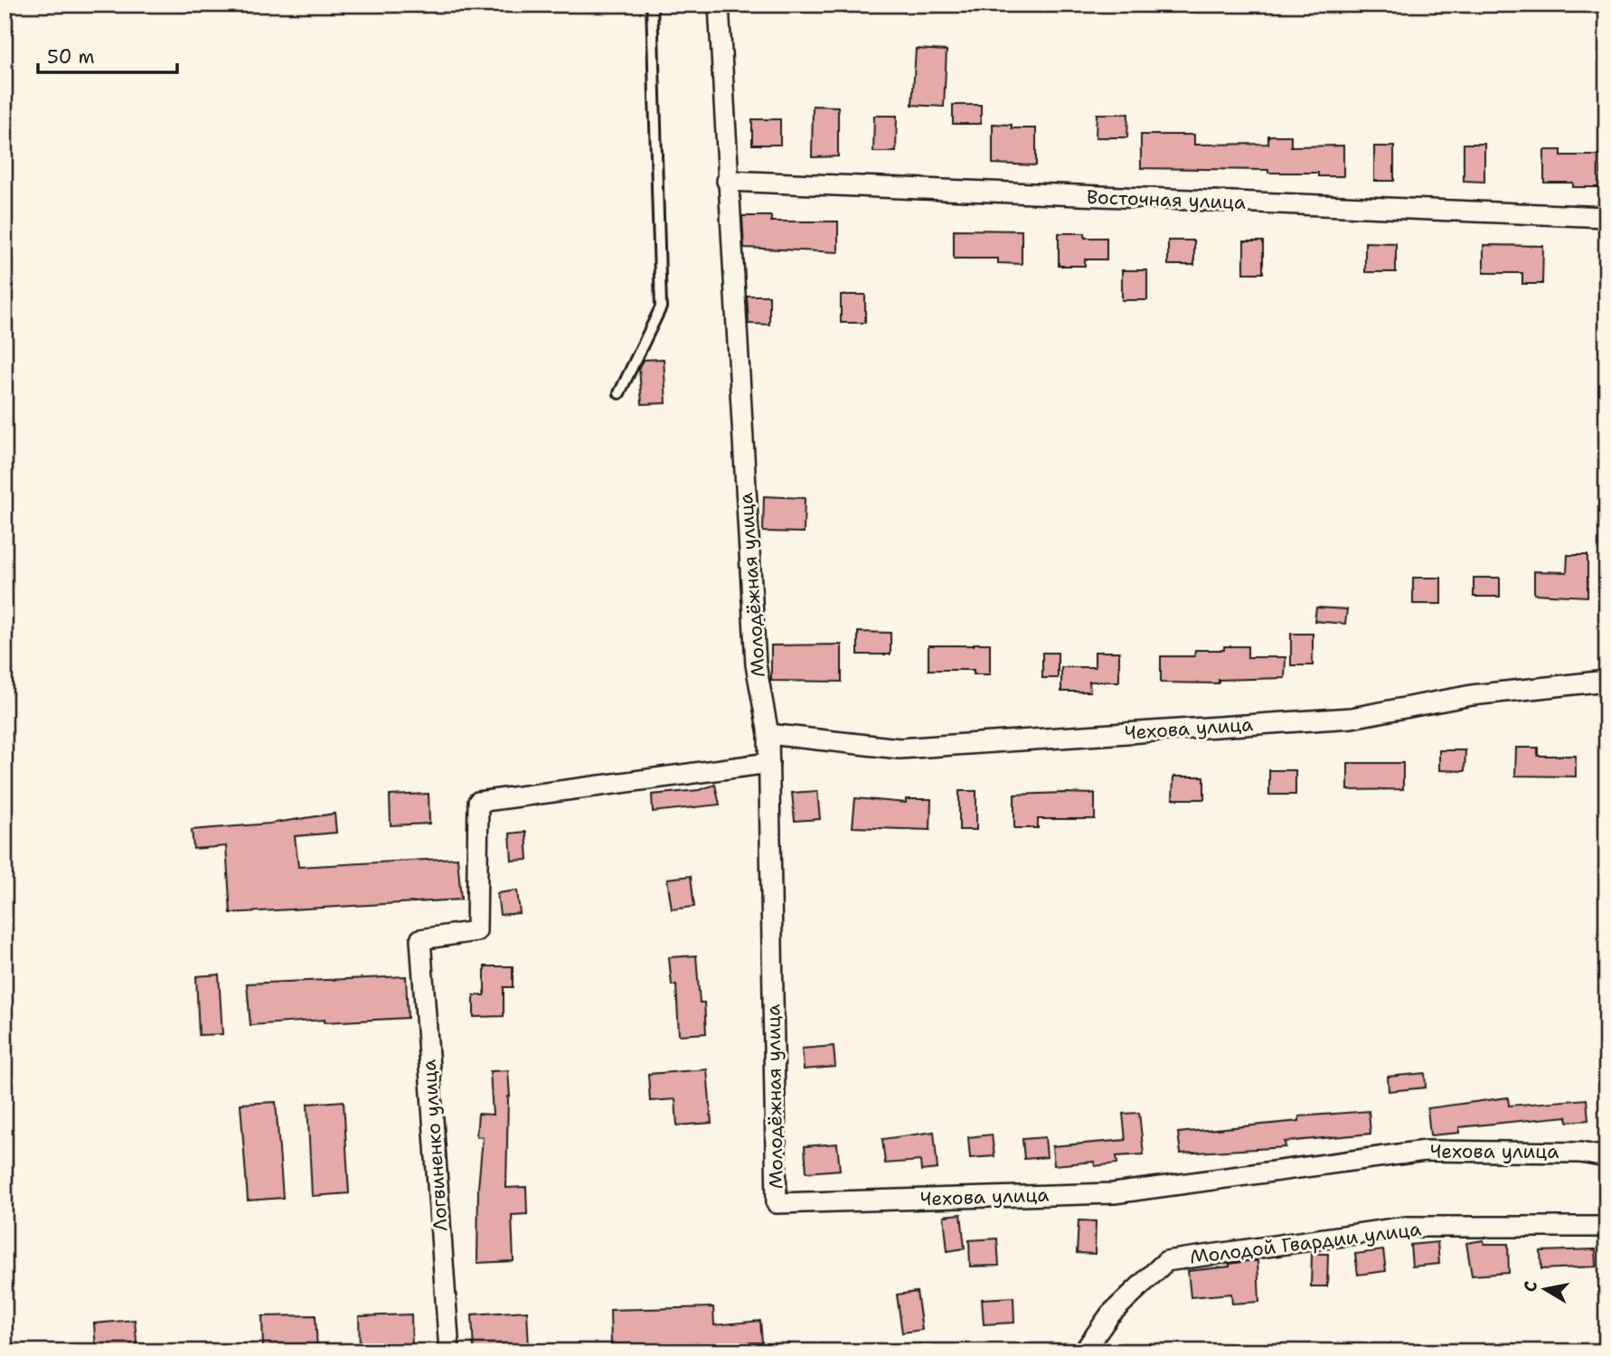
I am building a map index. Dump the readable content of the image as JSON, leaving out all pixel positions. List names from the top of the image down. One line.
{"streets":{"street":["Восточная улица","Молодёжная улица","Чехова улица","Логвиненко улица","Молодой Гвардии улица"]},"crossings":[["Восточная улица","Молодёжная улица"],["Молодёжная улица","Чехова улица"],["Молодёжная улица","Логвиненко улица"]],"scale_bar":"50 m","north":"left"}
